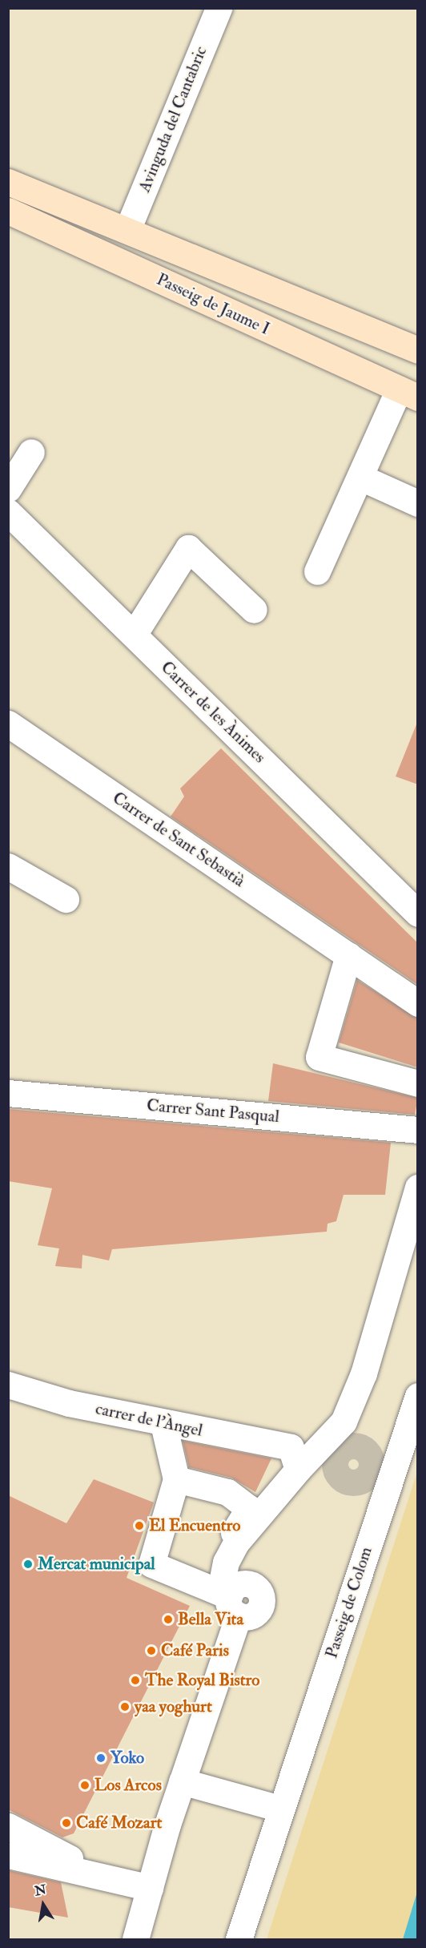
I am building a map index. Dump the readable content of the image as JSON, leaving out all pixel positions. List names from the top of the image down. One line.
{"streets":{"street":["Avinguda del Cantabric","Passeig de Jaume I","Carrer de les Ànimes","Carrer de Sant Sebastià","Carrer Sant Pasqual","carrer de l'Àngel","Passeig de Colom"]},"crossings":[["Avinguda del Cantabric","Passeig de Jaume I"]],"places":["El Encuentro","Mercat municipal","Bella Vita","Café Paris","The Royal Bistro","yaa yoghurt","Yoko","Los Arcos","Café Mozart"],"north":"top"}
